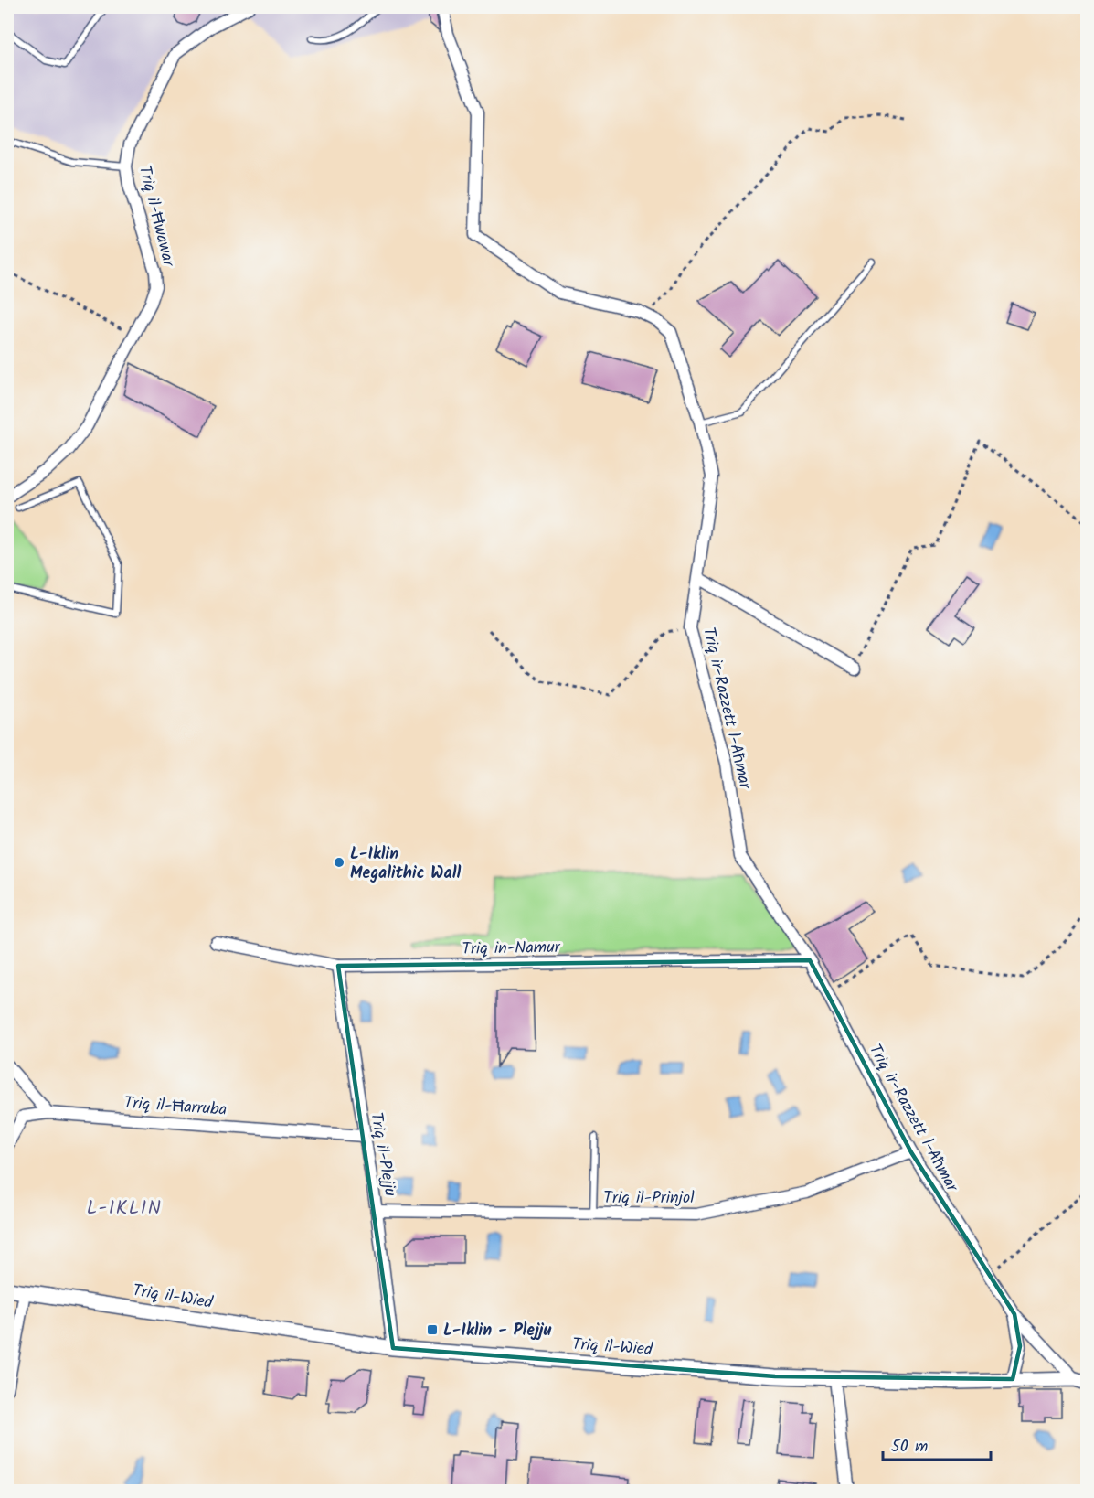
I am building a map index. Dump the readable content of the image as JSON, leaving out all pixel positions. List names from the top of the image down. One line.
{"streets":{"street":["Triq il-Ħwawar","Triq ir-Razzett l-Aħmar","Triq in-Namur","Triq il-Ħarruba","Triq il-Plejju","Triq il-Prinjol","Triq il-Wied"]},"crossings":[["Triq ir-Razzett l-Aħmar","Triq in-Namur"],["Triq ir-Razzett l-Aħmar","Triq il-Prinjol"],["Triq ir-Razzett l-Aħmar","Triq il-Wied"],["Triq in-Namur","Triq il-Plejju"],["Triq il-Ħarruba","Triq il-Plejju"],["Triq il-Plejju","Triq il-Prinjol"],["Triq il-Plejju","Triq il-Wied"]],"districts":["L-IKLIN"],"places":{"other":["L-Iklin Megalithic Wall"],"transit":["L-Iklin - Plejju"]},"scale_bar":"50 m"}
